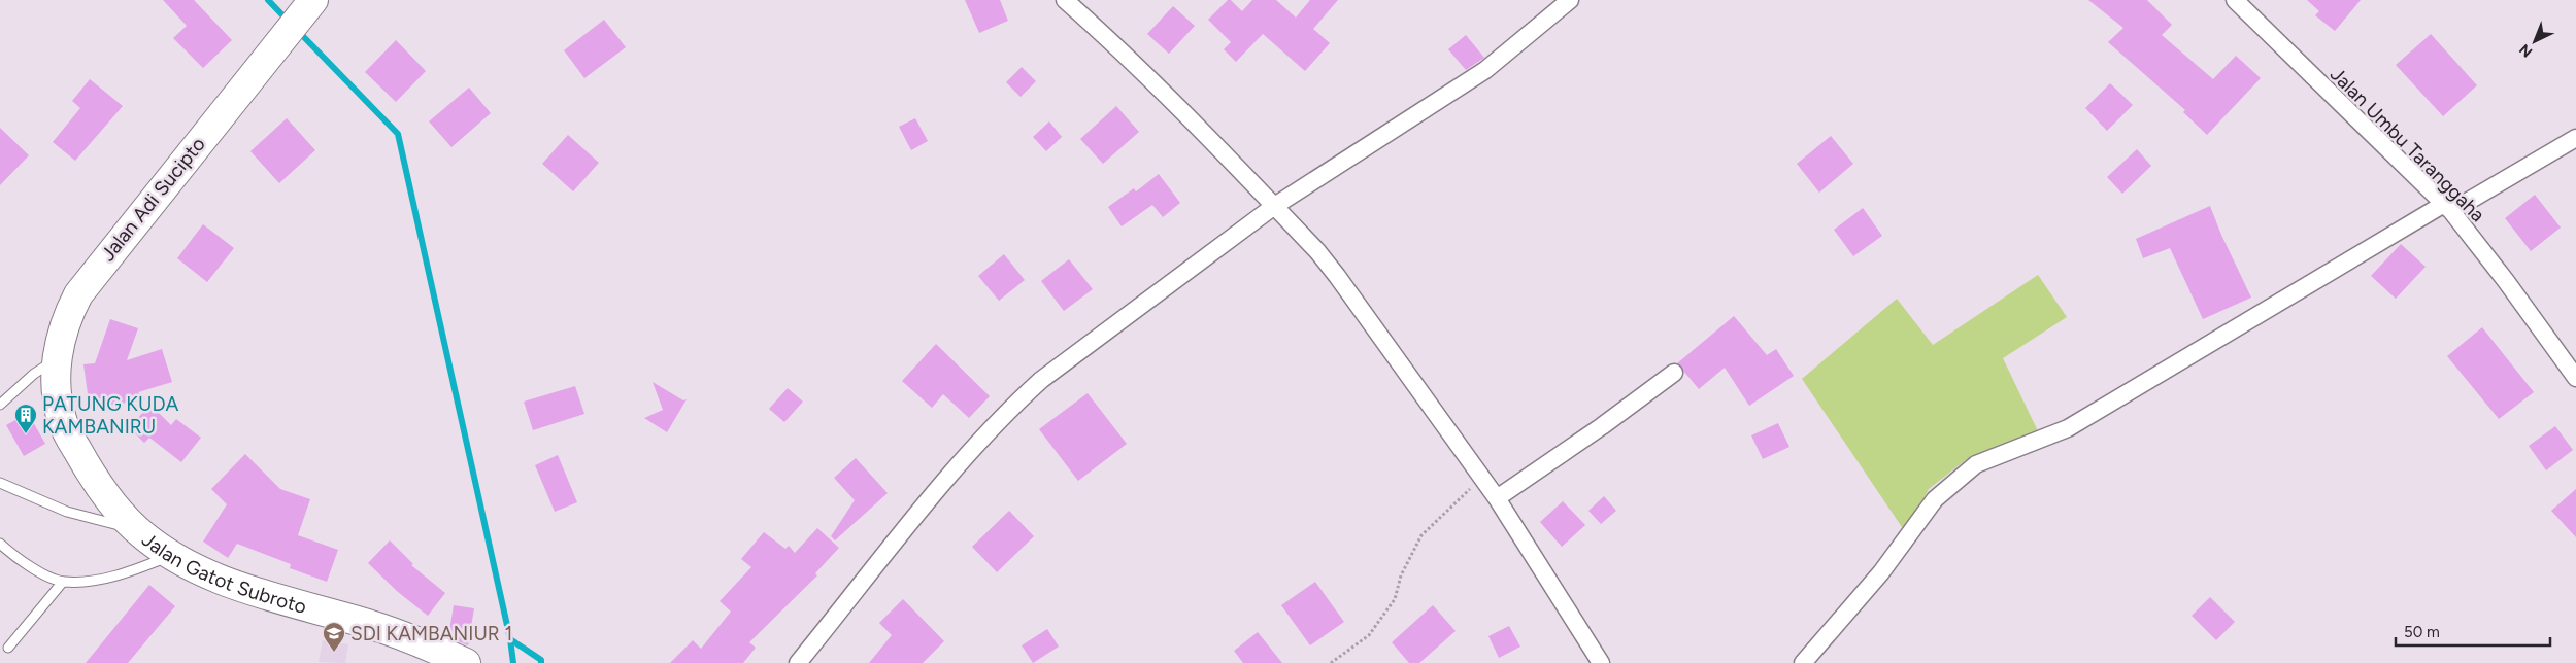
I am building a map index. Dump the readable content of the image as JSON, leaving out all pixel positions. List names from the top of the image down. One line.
{"streets":{"highway":["Jalan Adi Sucipto","Jalan Gatot Subroto"],"street":["Jalan Umbu Taranggaha"]},"crossings":[["Jalan Adi Sucipto","Jalan Gatot Subroto"]],"places":{"building":["PATUNG KUDA KAMBANIRU"],"school or university":["SDI KAMBANIUR 1"]},"scale_bar":"50 m","north":"bottom left"}
